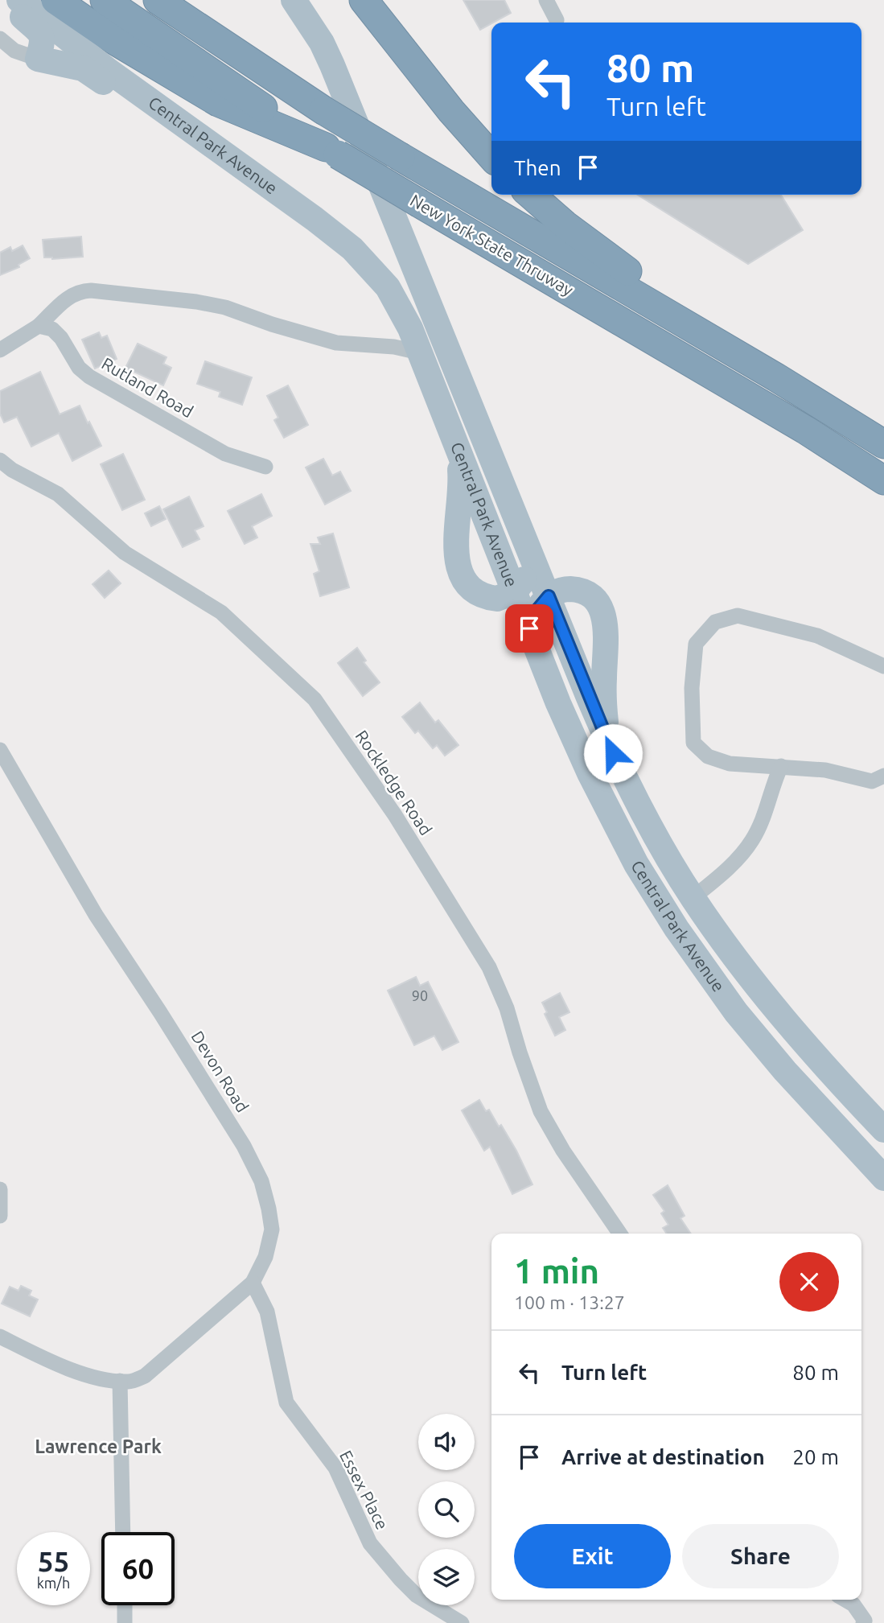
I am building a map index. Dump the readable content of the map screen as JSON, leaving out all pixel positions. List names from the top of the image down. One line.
{"streets":{"highway":["New York State Thruway"],"main road":["Central Park Avenue"],"street":["Rutland Road","Rockledge Road","Devon Road","Essex Place"]},"crossings":[["Devon Road","Essex Place"]],"districts":["Lawrence Park"],"house_numbers":["90"],"page":{"turn":["80 m","Turn left"],"then":"Then","heading":["1 min","100 m · 13:27"],"list":[{"name":"Turn left","value":"80 m"},{"name":"Arrive at destination","value":"20 m"}],"buttons":["Exit","Share"],"speed":"55 km/h","limit":"60"}}
